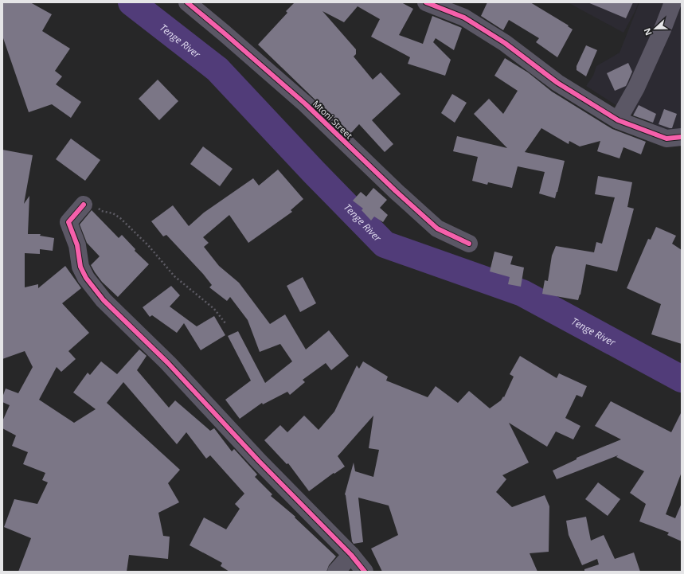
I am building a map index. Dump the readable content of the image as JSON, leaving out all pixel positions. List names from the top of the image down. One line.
{"streets":{"street":["Mtoni Street"]},"water":["Tenge River"],"north":"left"}
